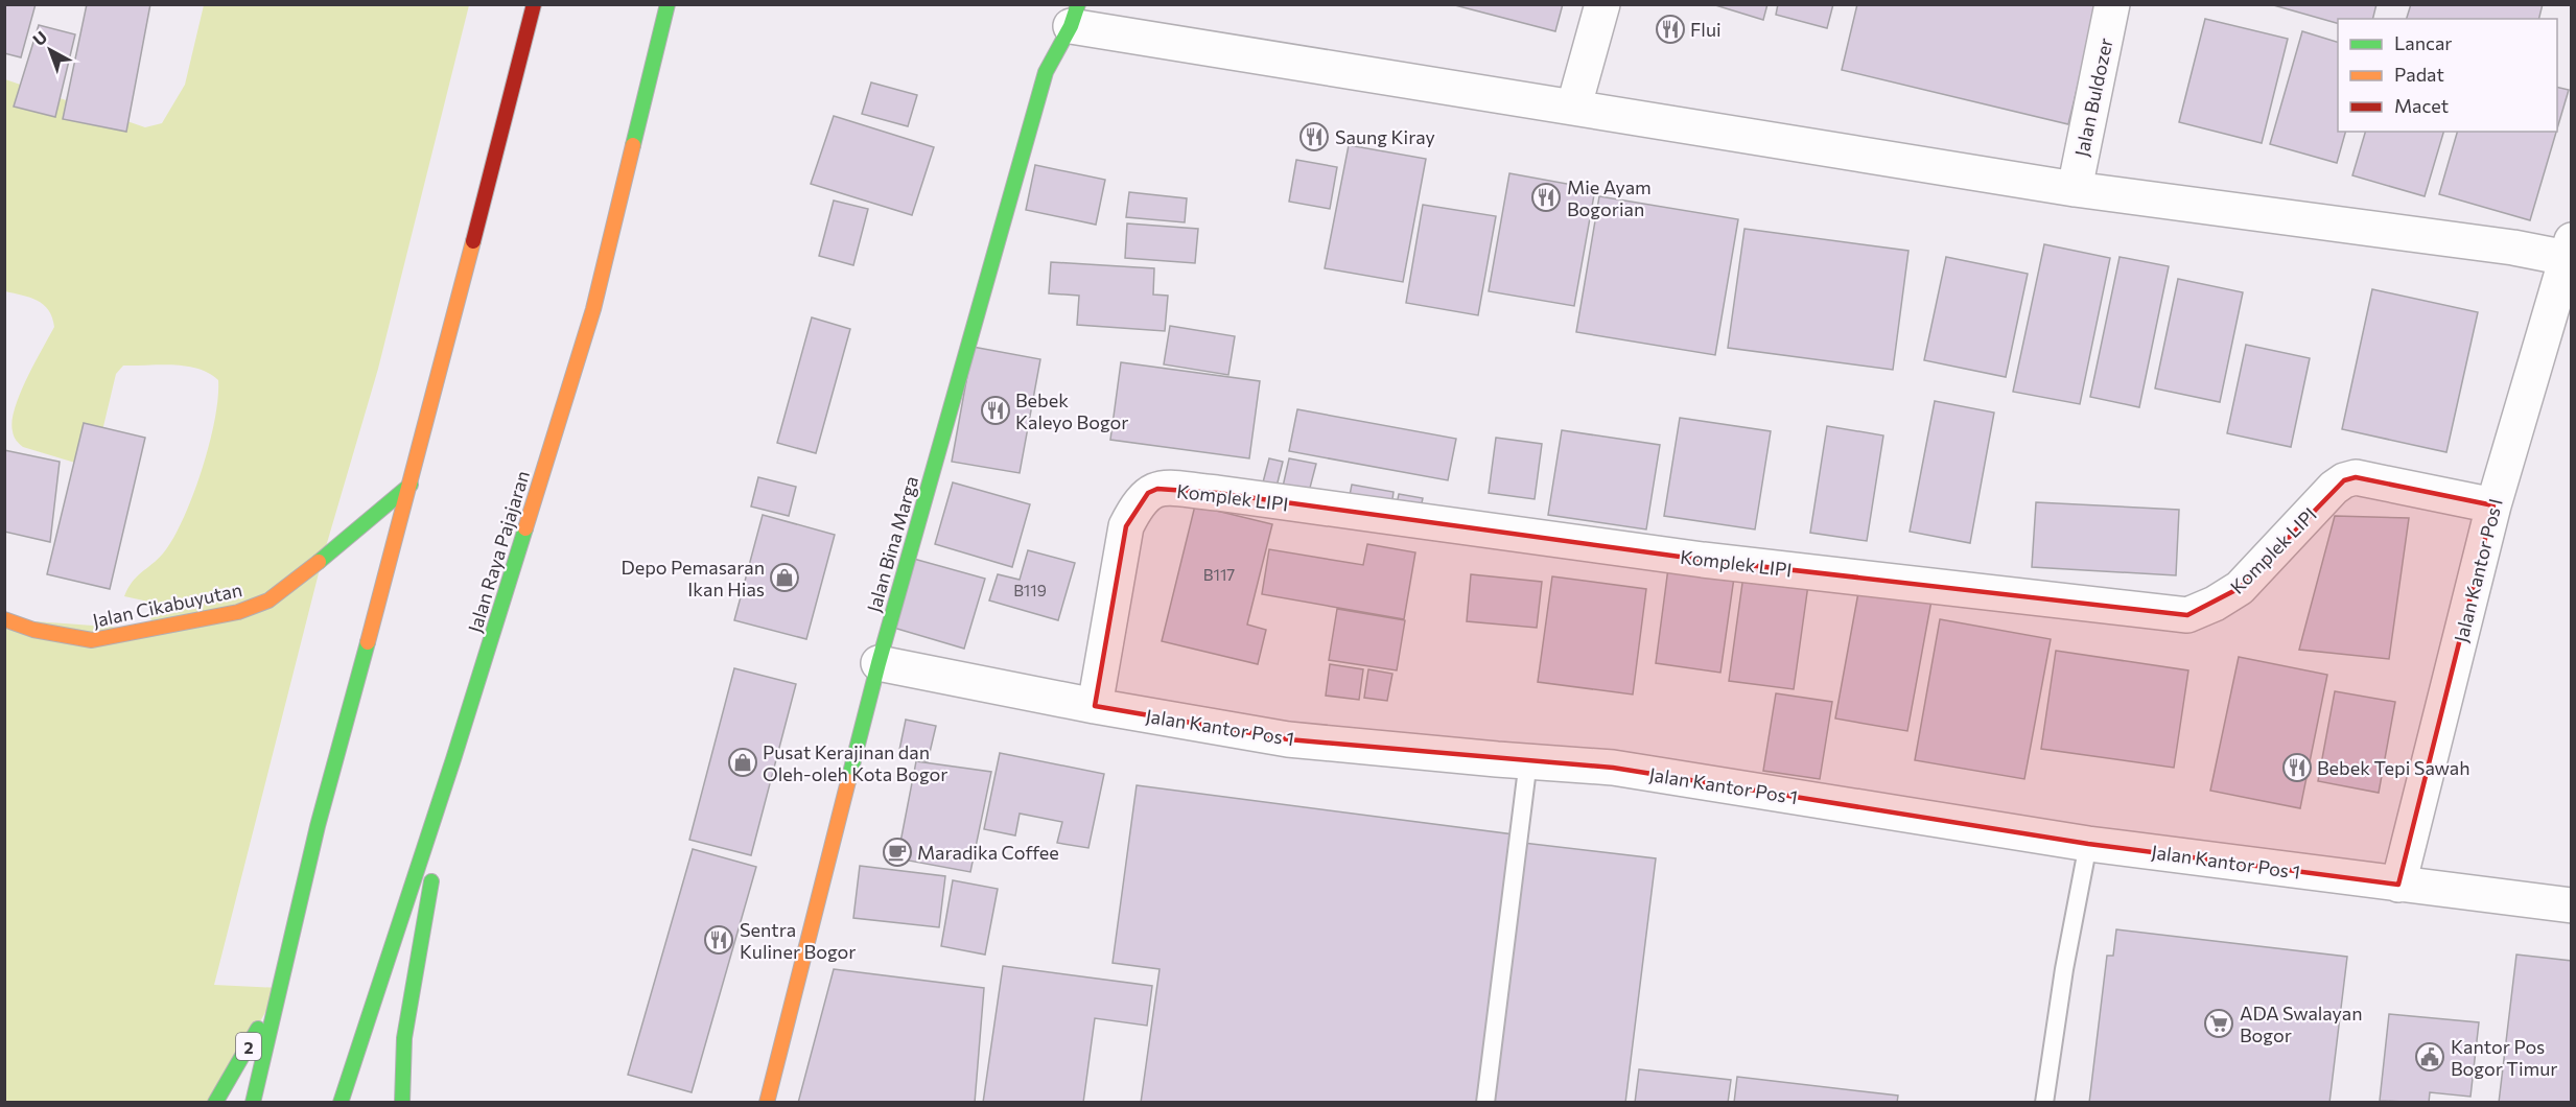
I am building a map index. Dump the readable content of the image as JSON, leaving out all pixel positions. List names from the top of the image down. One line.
{"streets":{"main road":["Jalan Bina Marga","Jalan Raya Pajajaran","Jalan Cikabuyutan","2"],"street":["Jalan Buldozer","Komplek LIPI","Jalan Kantor Pos I","Jalan Kantor Pos 1"]},"crossings":[["Komplek LIPI","Jalan Kantor Pos I"],["Komplek LIPI","Jalan Kantor Pos 1"],["Jalan Bina Marga","Jalan Kantor Pos 1"],["Jalan Kantor Pos I","Jalan Kantor Pos 1"]],"places":{"restaurant":["Flui","Saung Kiray","Mie Ayam Bogorian","Bebek Kaleyo Bogor","Bebek Tepi Sawah","Sentra Kuliner Bogor"],"shop":["Depo Pemasaran Ikan Hias","Pusat Kerajinan dan Oleh-oleh Kota Bogor"],"cafe":["Maradika Coffee"],"supermarket":["ADA Swalayan Bogor"],"public building":["Kantor Pos Bogor Timur"]},"house_numbers":["B117","B119"],"legend":["Lancar","Padat","Macet"],"north":"top left"}
